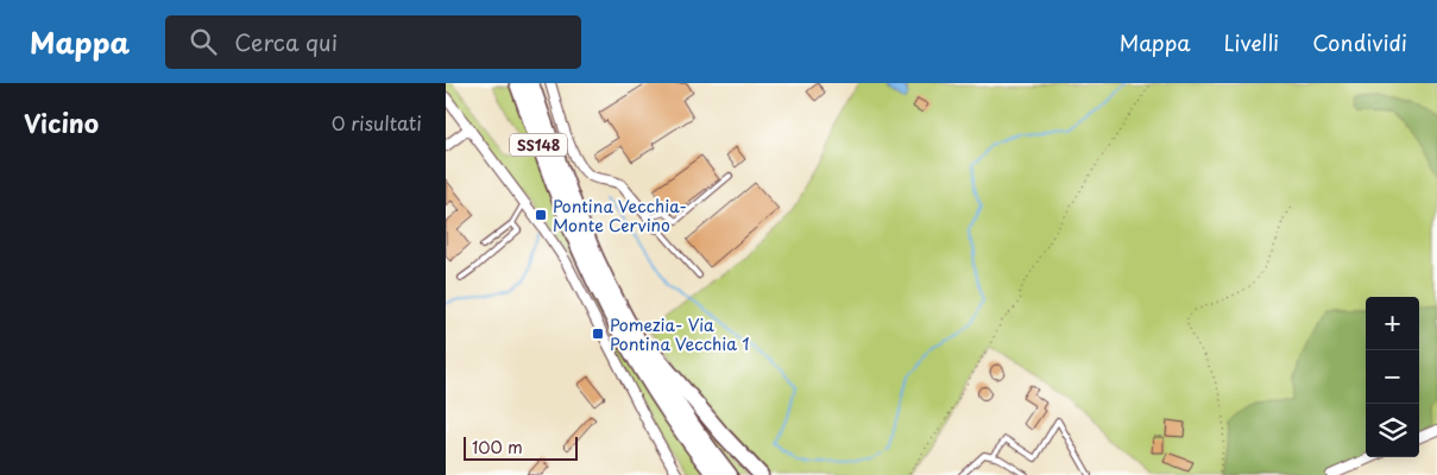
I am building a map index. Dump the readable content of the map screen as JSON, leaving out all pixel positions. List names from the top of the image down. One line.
{"streets":{"highway":["SS148"]},"places":{"transit":["Pontina Vecchia- Monte Cervino","Pomezia- Via Pontina Vecchia 1"]},"scale_bar":"100 m","page":{"header":"Mappa","search":"Cerca qui","nav":["Mappa","Livelli","Condividi"],"heading":["Vicino","0 risultati"],"map_buttons":["+","−"],"scale":"100 m"}}
